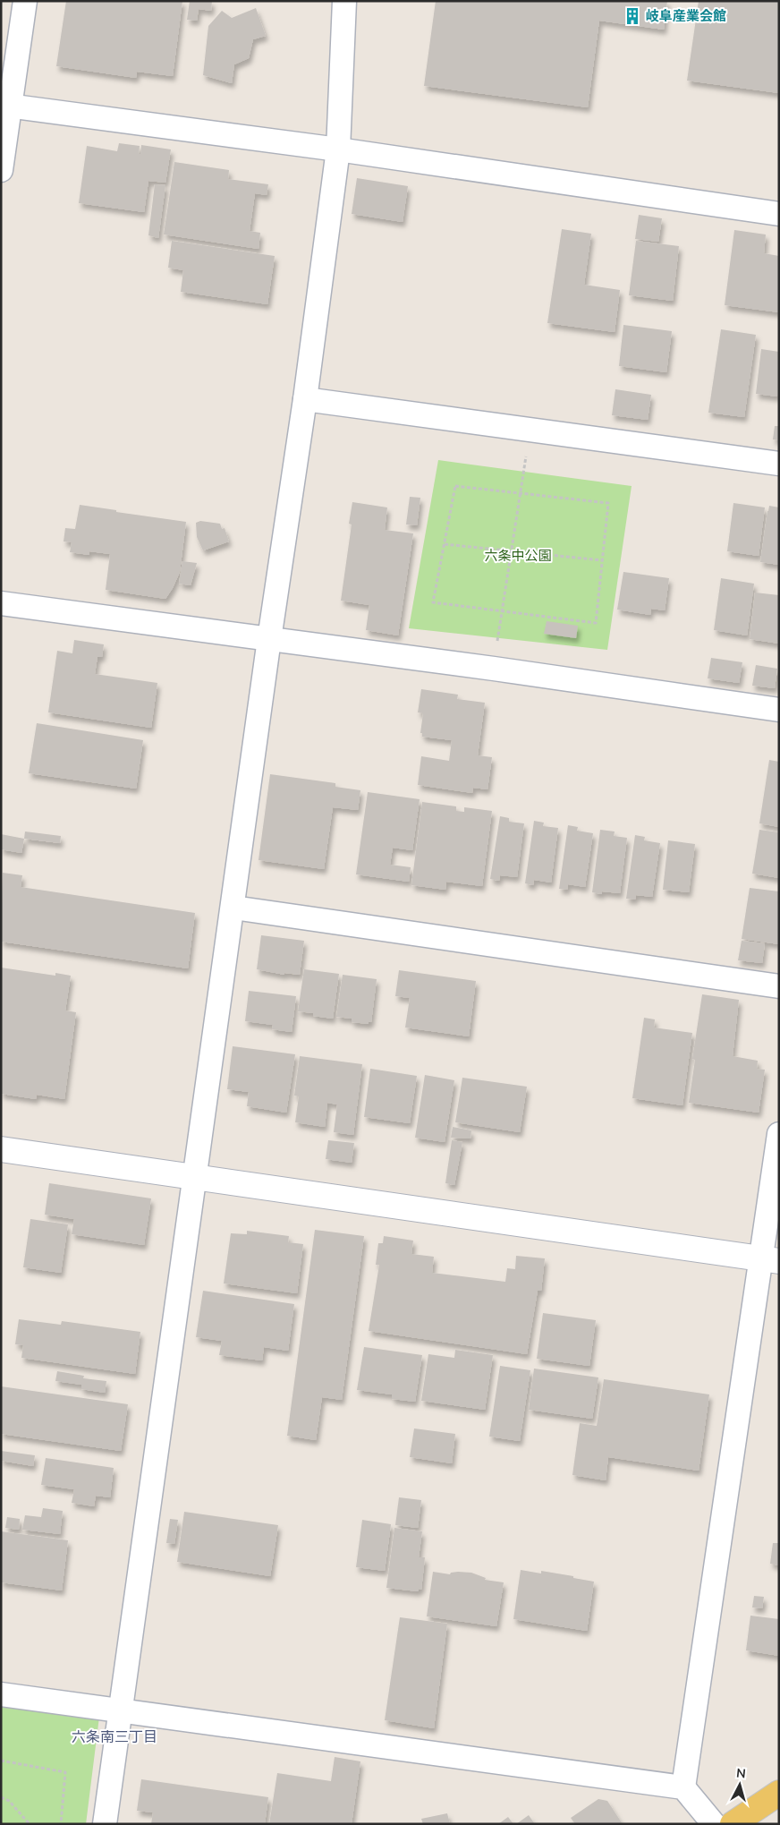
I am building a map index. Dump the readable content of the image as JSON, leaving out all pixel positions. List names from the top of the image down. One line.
{"districts":["六条南三丁目"],"parks":["六条中公園"],"places":{"building":["岐阜産業会館"]},"north":"top"}
